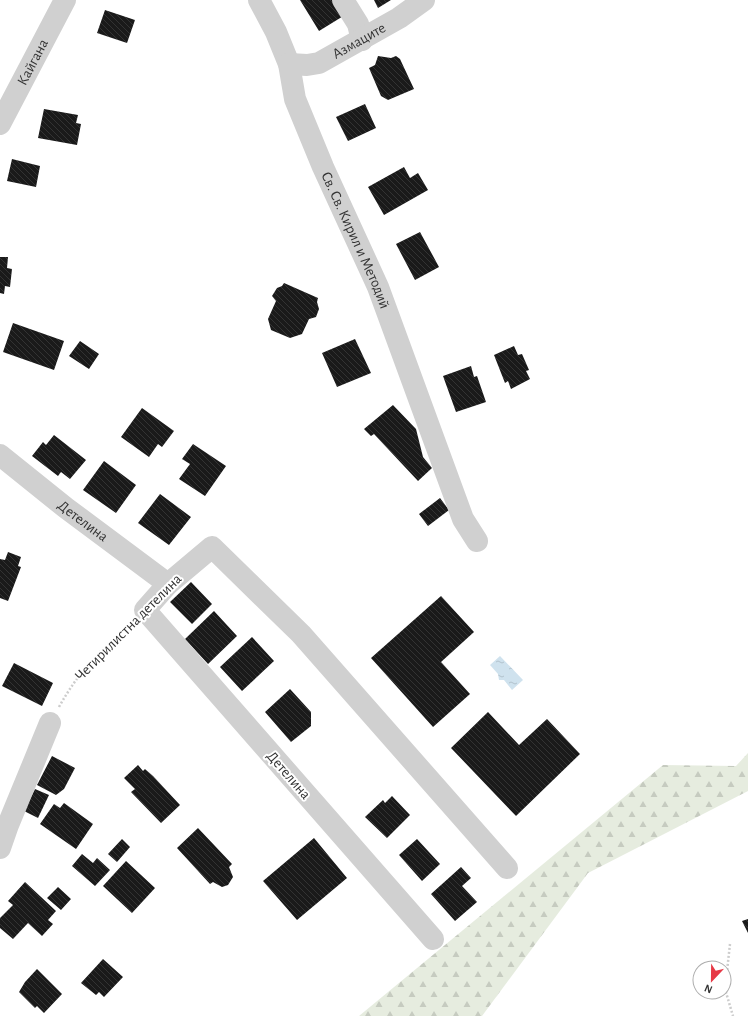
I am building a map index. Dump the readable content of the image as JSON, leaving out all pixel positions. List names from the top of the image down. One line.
{"streets":{"street":["Азмаците","Кайгана","Св. Св. Кирил и Методий","Детелина","Четирилистна детелина"]},"crossings":[["Азмаците","Св. Св. Кирил и Методий"],["Детелина","Четирилистна детелина"]],"north":"bottom"}
